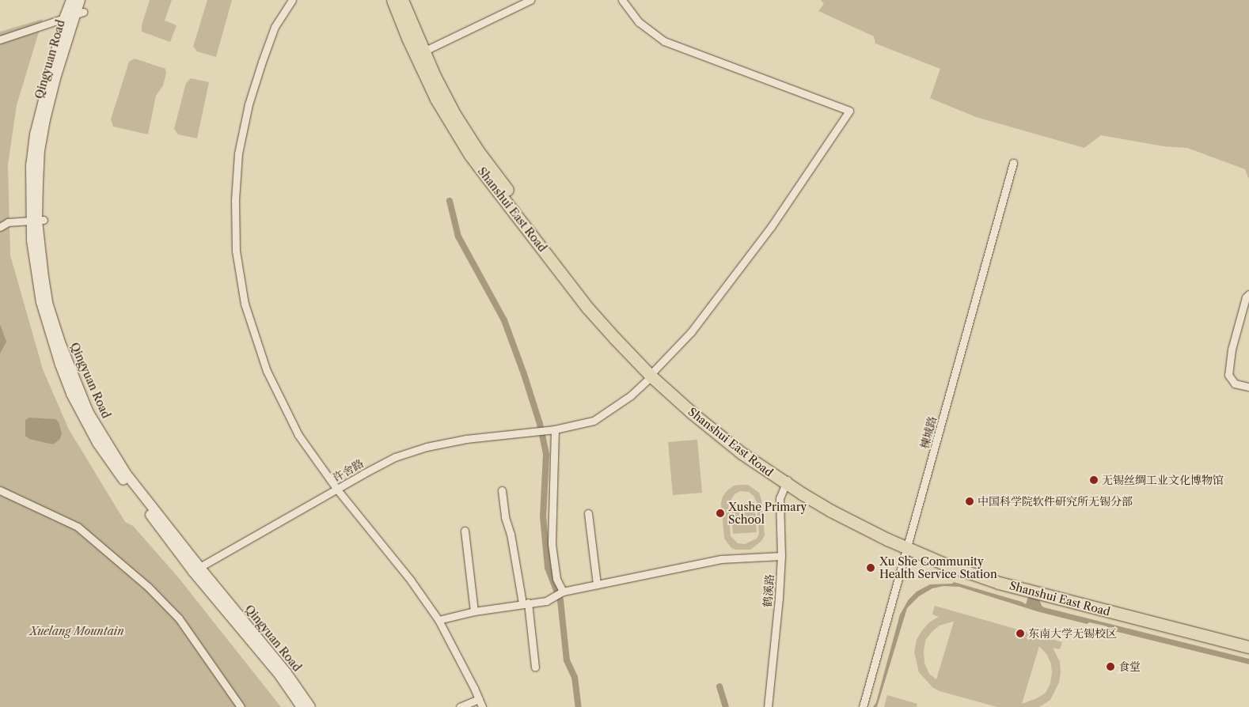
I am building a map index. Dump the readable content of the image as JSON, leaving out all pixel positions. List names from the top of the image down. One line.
{"streets":{"highway":["Shanshui East Road"],"street":["Qingyuan Road","楝城路","许舍路","鹤溪路"]},"crossings":[["Qingyuan Road","许舍路"],["Shanshui East Road","楝城路"],["Shanshui East Road","许舍路"],["Shanshui East Road","鹤溪路"]],"parks":["Xuelang Mountain"],"places":["无锡丝绸工业文化博物馆","中国科学院软件研究所无锡分部","Xushe Primary School","Xu She Community Health Service Station","东南大学无锡校区","食堂"]}
